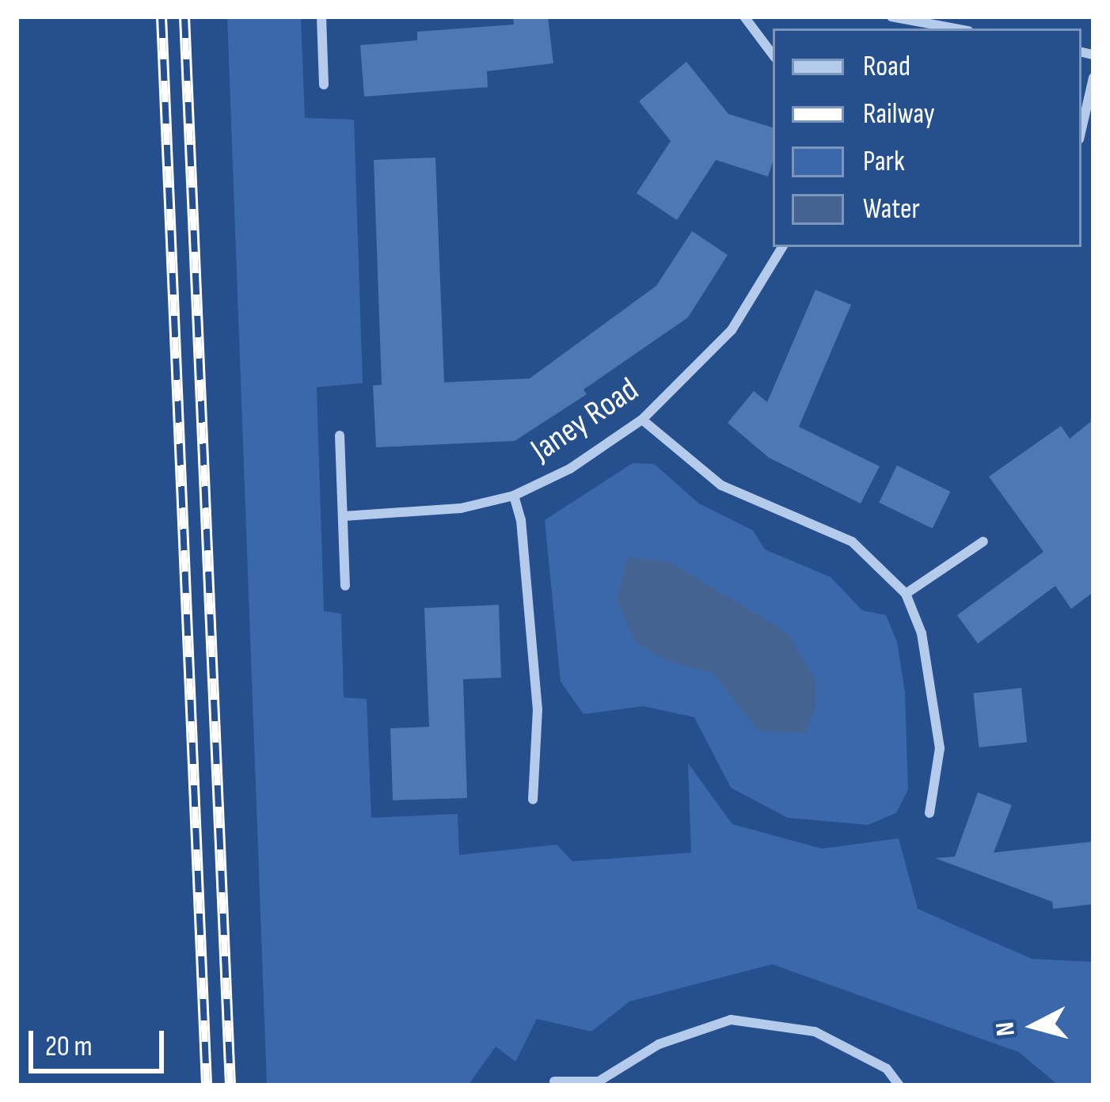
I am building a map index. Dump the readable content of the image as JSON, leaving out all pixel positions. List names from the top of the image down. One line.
{"streets":{"street":["Janey Road"]},"legend":["Road","Railway","Park","Water"],"scale_bar":"20 m","north":"left"}
